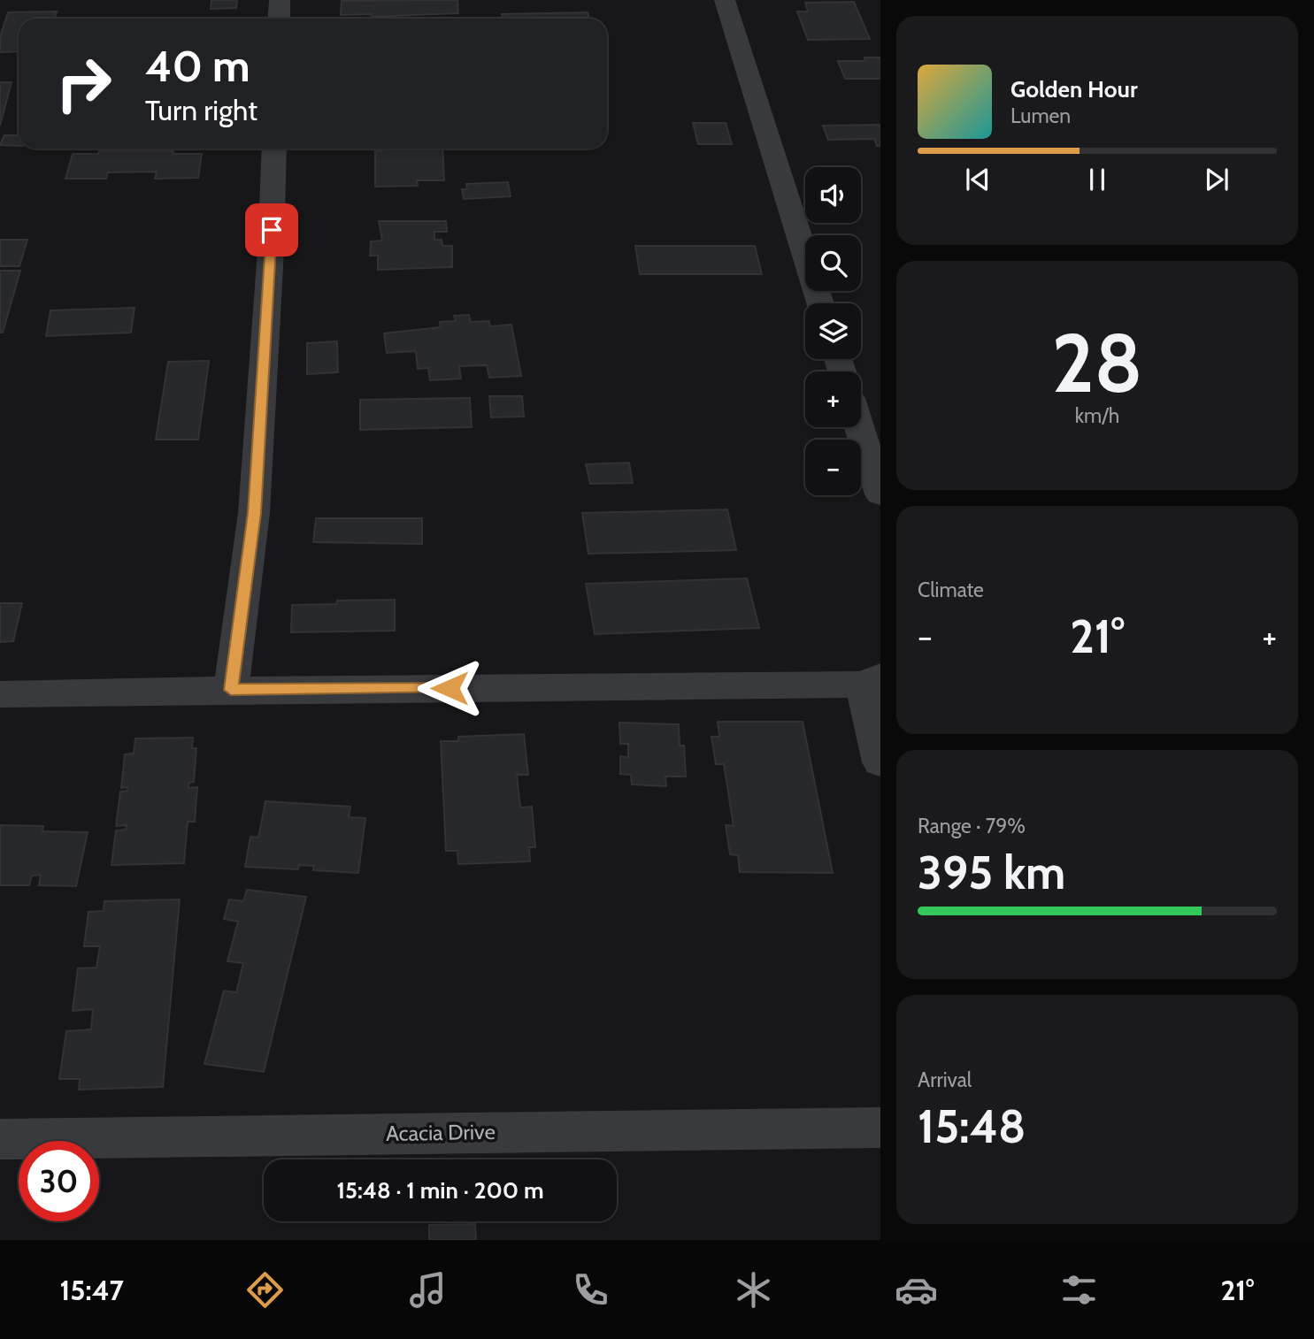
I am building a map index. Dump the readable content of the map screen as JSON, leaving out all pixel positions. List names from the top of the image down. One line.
{"streets":{"street":["Acacia Drive"]},"page":{"turn":["40 m","Turn right"],"song":["Golden Hour","Lumen"],"map_buttons":["+","−"],"tile":[["28","km/h"],"Climate",["Range · 79%","395 km"],["Arrival","15:48"]],"heat":["−","21°","+"],"limit":"30","trip":"15:48 · 1 min · 200 m","tabs":["15:47","21°"]}}
